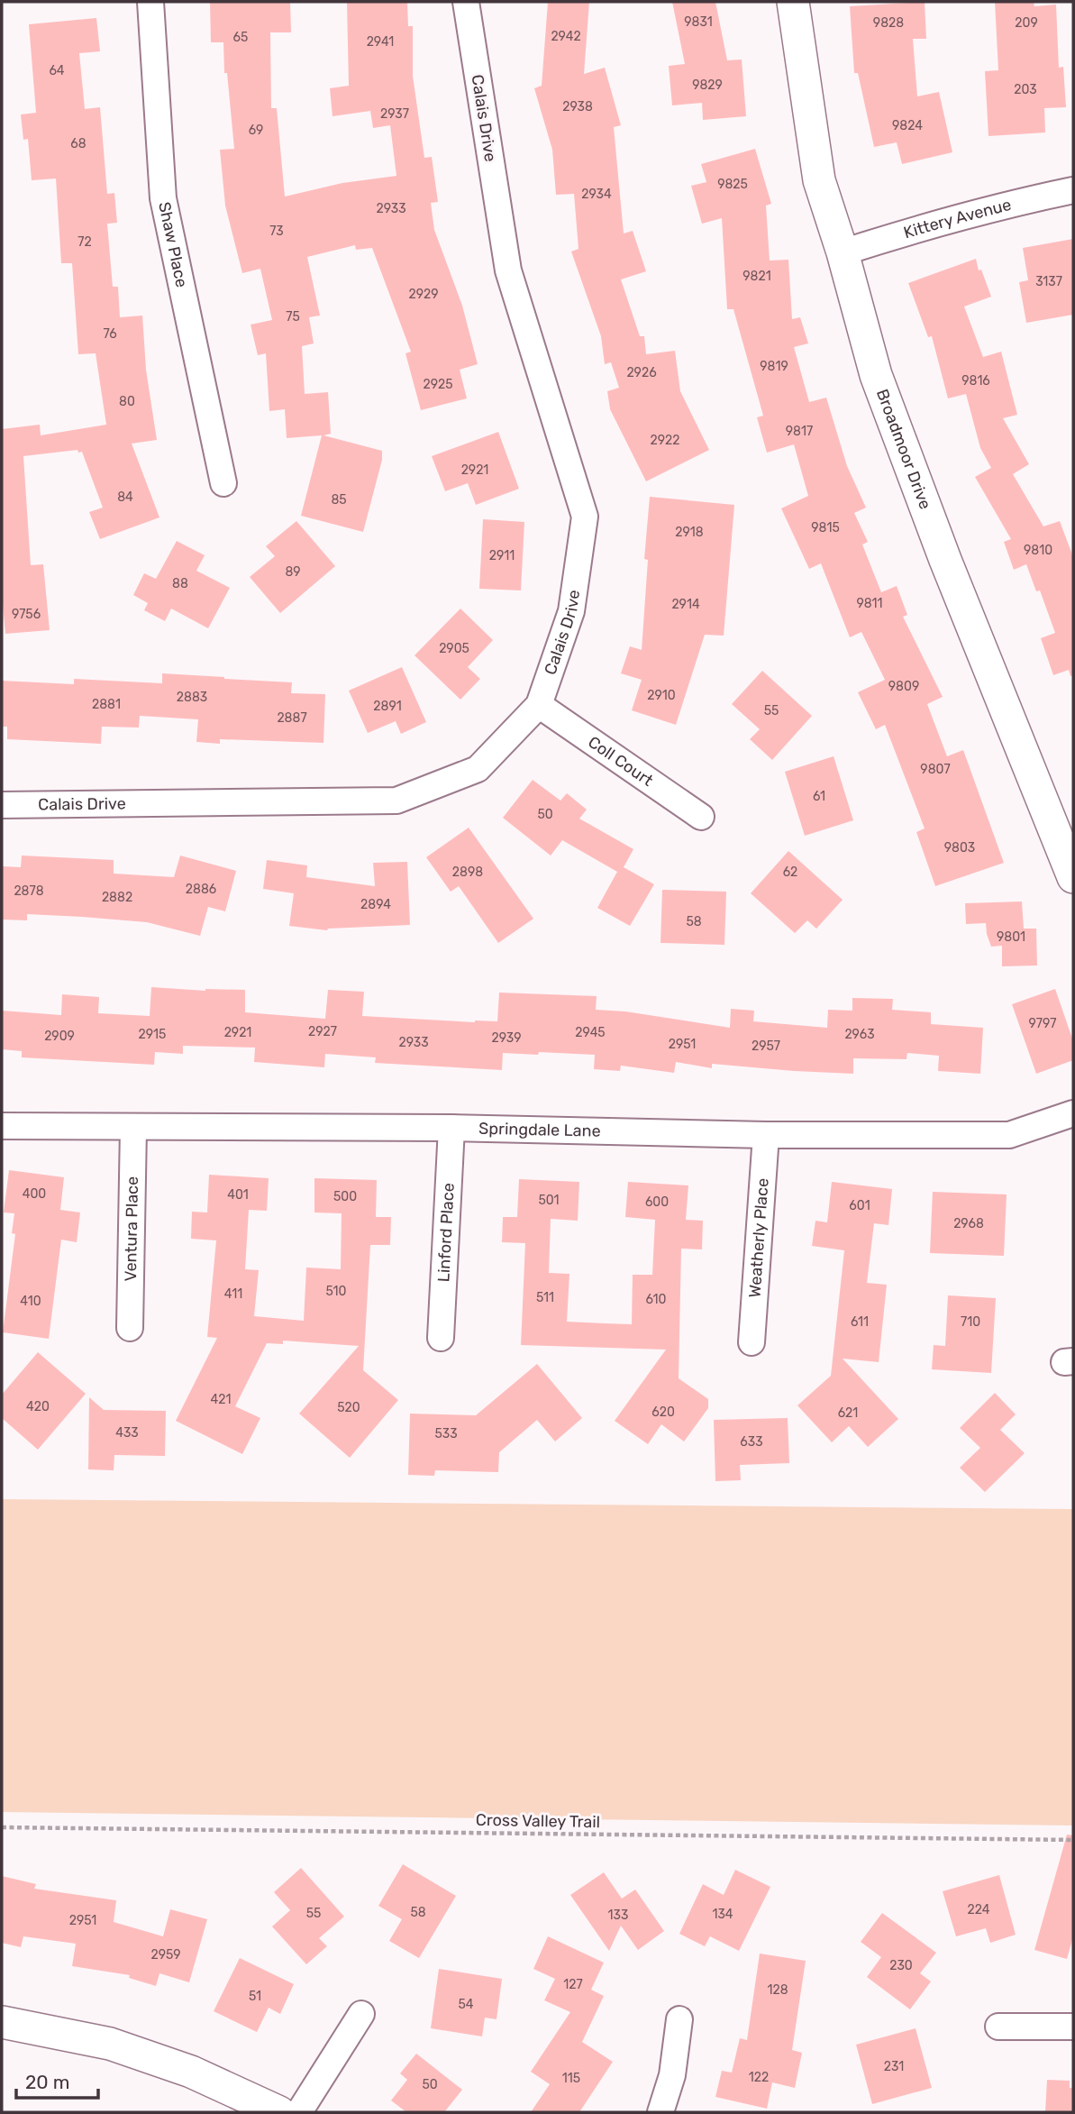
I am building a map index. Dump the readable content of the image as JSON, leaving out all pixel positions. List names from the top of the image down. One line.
{"streets":{"street":["Calais Drive","Kittery Avenue","Shaw Place","Broadmoor Drive","Coll Court","Springdale Lane","Ventura Place","Linford Place","Weatherly Place"],"path":["Cross Valley Trail"]},"crossings":[["Calais Drive","Coll Court"],["Kittery Avenue","Broadmoor Drive"],["Springdale Lane","Ventura Place"],["Springdale Lane","Linford Place"],["Springdale Lane","Weatherly Place"]],"house_numbers":["9831","9828","209","2942","65","2941","64","9829","203","2938","2937","9824","69","68","9825","2934","2933","73","72","9821","3137","2929","75","76","9819","2926","9816","2925","80","9817","2922","2921","84","85","9815","2918","9810","2911","89","88","9811","2914","9756","2905","9809","2910","2883","2881","2891","55","2887","9807","61","50","9803","2898","62","2886","2878","2882","2894","58","9801","9797","2927","2921","2945","2915","2963","2909","2939","2933","2951","2957","400","401","500","501","600","601","2968","510","411","511","610","410","611","710","421","420","520","620","621","433","533","633","224","58","55","134","133","2951","2959","230","127","128","51","54","231","122","115","50"],"scale_bar":"20 m"}
